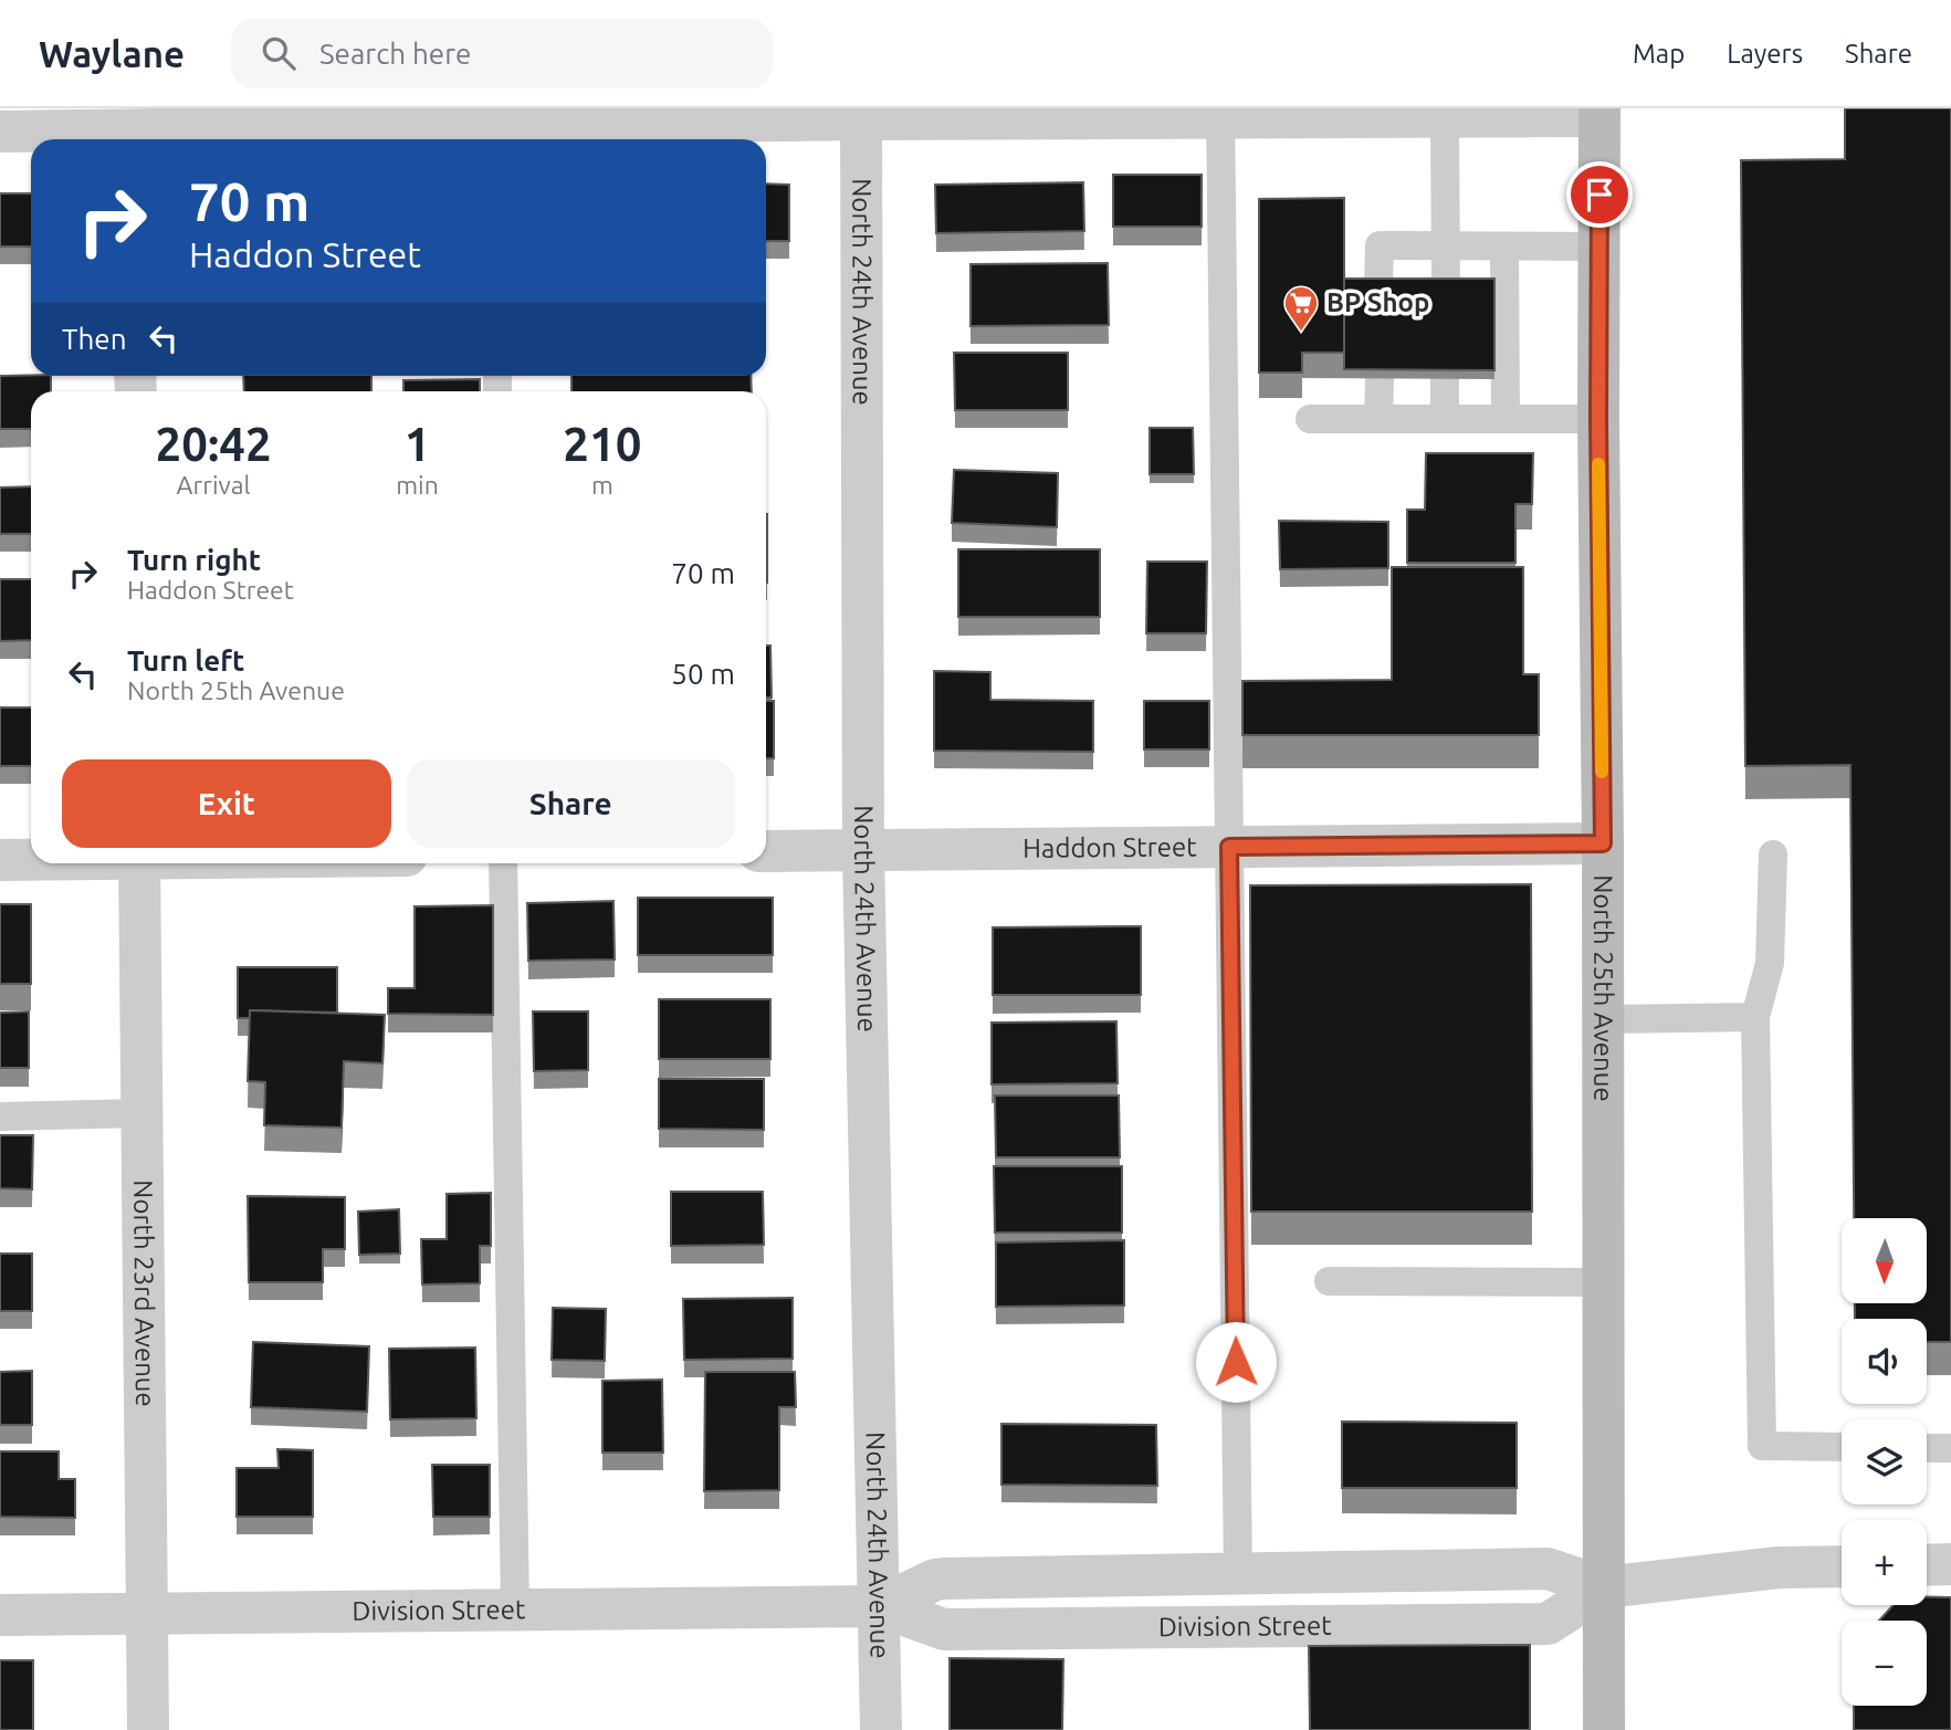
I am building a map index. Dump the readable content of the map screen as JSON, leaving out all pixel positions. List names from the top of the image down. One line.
{"streets":{"main road":["North 25th Avenue"],"street":["North 24th Avenue","Haddon Street","North 23rd Avenue","Division Street"]},"crossings":[["North 24th Avenue","Haddon Street"],["North 24th Avenue","Division Street"],["Haddon Street","North 25th Avenue"],["North 25th Avenue","Division Street"],["North 23rd Avenue","Division Street"]],"places":{"supermarket":["BP Shop"]},"north":"bottom","page":{"header":"Waylane","search":"Search here","nav":["Map","Layers","Share"],"turn":["70 m","Haddon Street"],"then":"Then","eta":["20:42","Arrival","1","min","210","m"],"list":[{"name":"Turn right","note":"Haddon Street","value":"70 m"},{"name":"Turn left","note":"North 25th Avenue","value":"50 m"}],"buttons":["Exit","Share"],"map_buttons":["+","−"]}}
